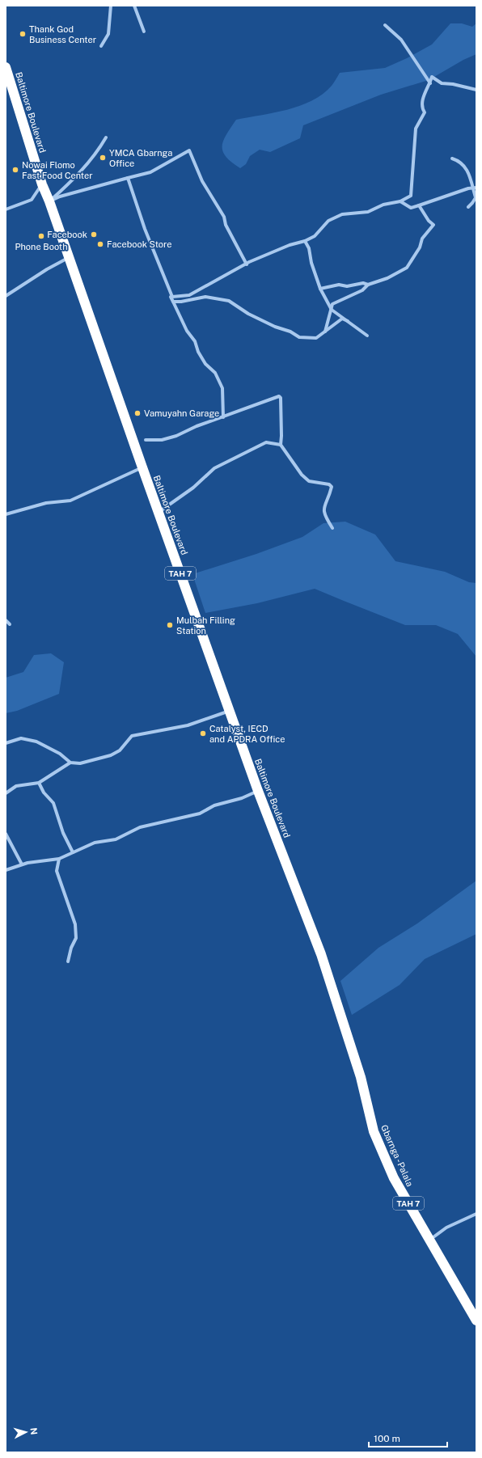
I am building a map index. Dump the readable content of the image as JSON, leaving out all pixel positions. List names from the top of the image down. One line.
{"streets":{"highway":["Baltimore Boulevard","TAH 7","Gbarnga - Palala"]},"crossings":[["Baltimore Boulevard","Gbarnga - Palala"]],"places":["Thank God Business Center","YMCA Gbarnga Office","Nowai Flomo Fast Food Center","Facebook","Phone Booth","Facebook Store","Vamuyahn Garage","Mulbah Filling Station","Catalyst, IECD and APDRA Office"],"scale_bar":"100 m","north":"right"}
